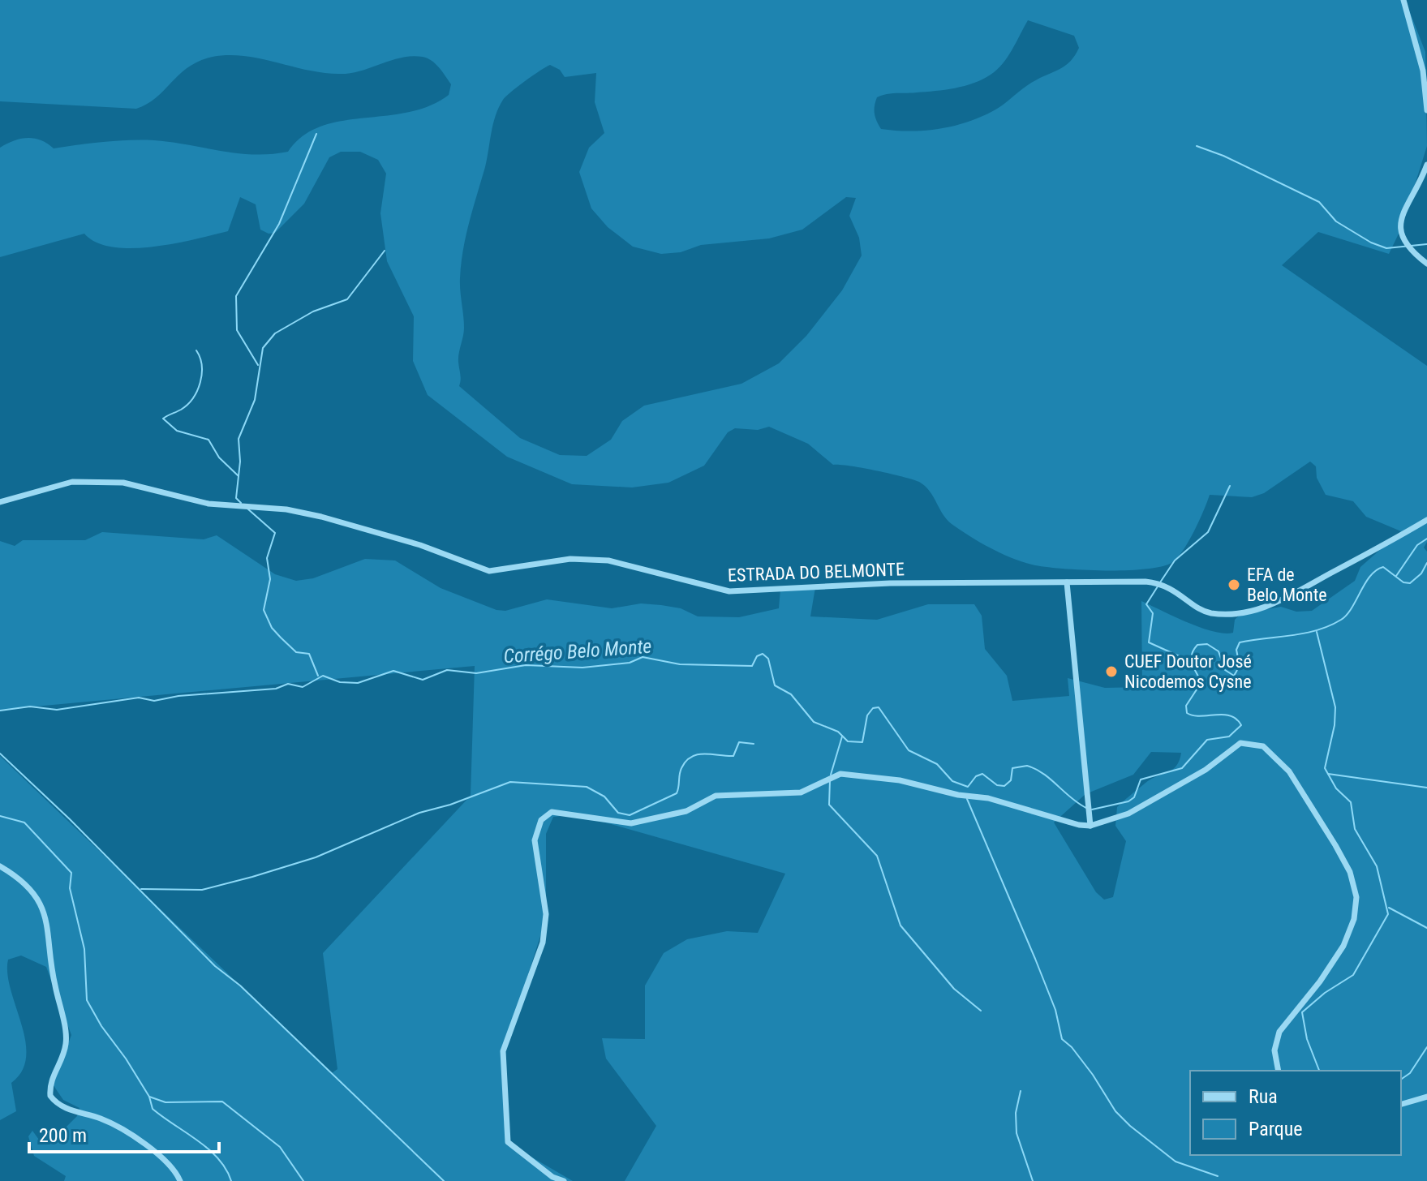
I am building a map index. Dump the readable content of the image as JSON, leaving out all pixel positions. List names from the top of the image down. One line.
{"streets":{"street":["ESTRADA DO BELMONTE"]},"water":["Corrégo Belo Monte"],"places":["EFA de Belo Monte","CUEF Doutor José Nicodemos Cysne"],"legend":["Rua","Parque"],"scale_bar":"200 m"}
